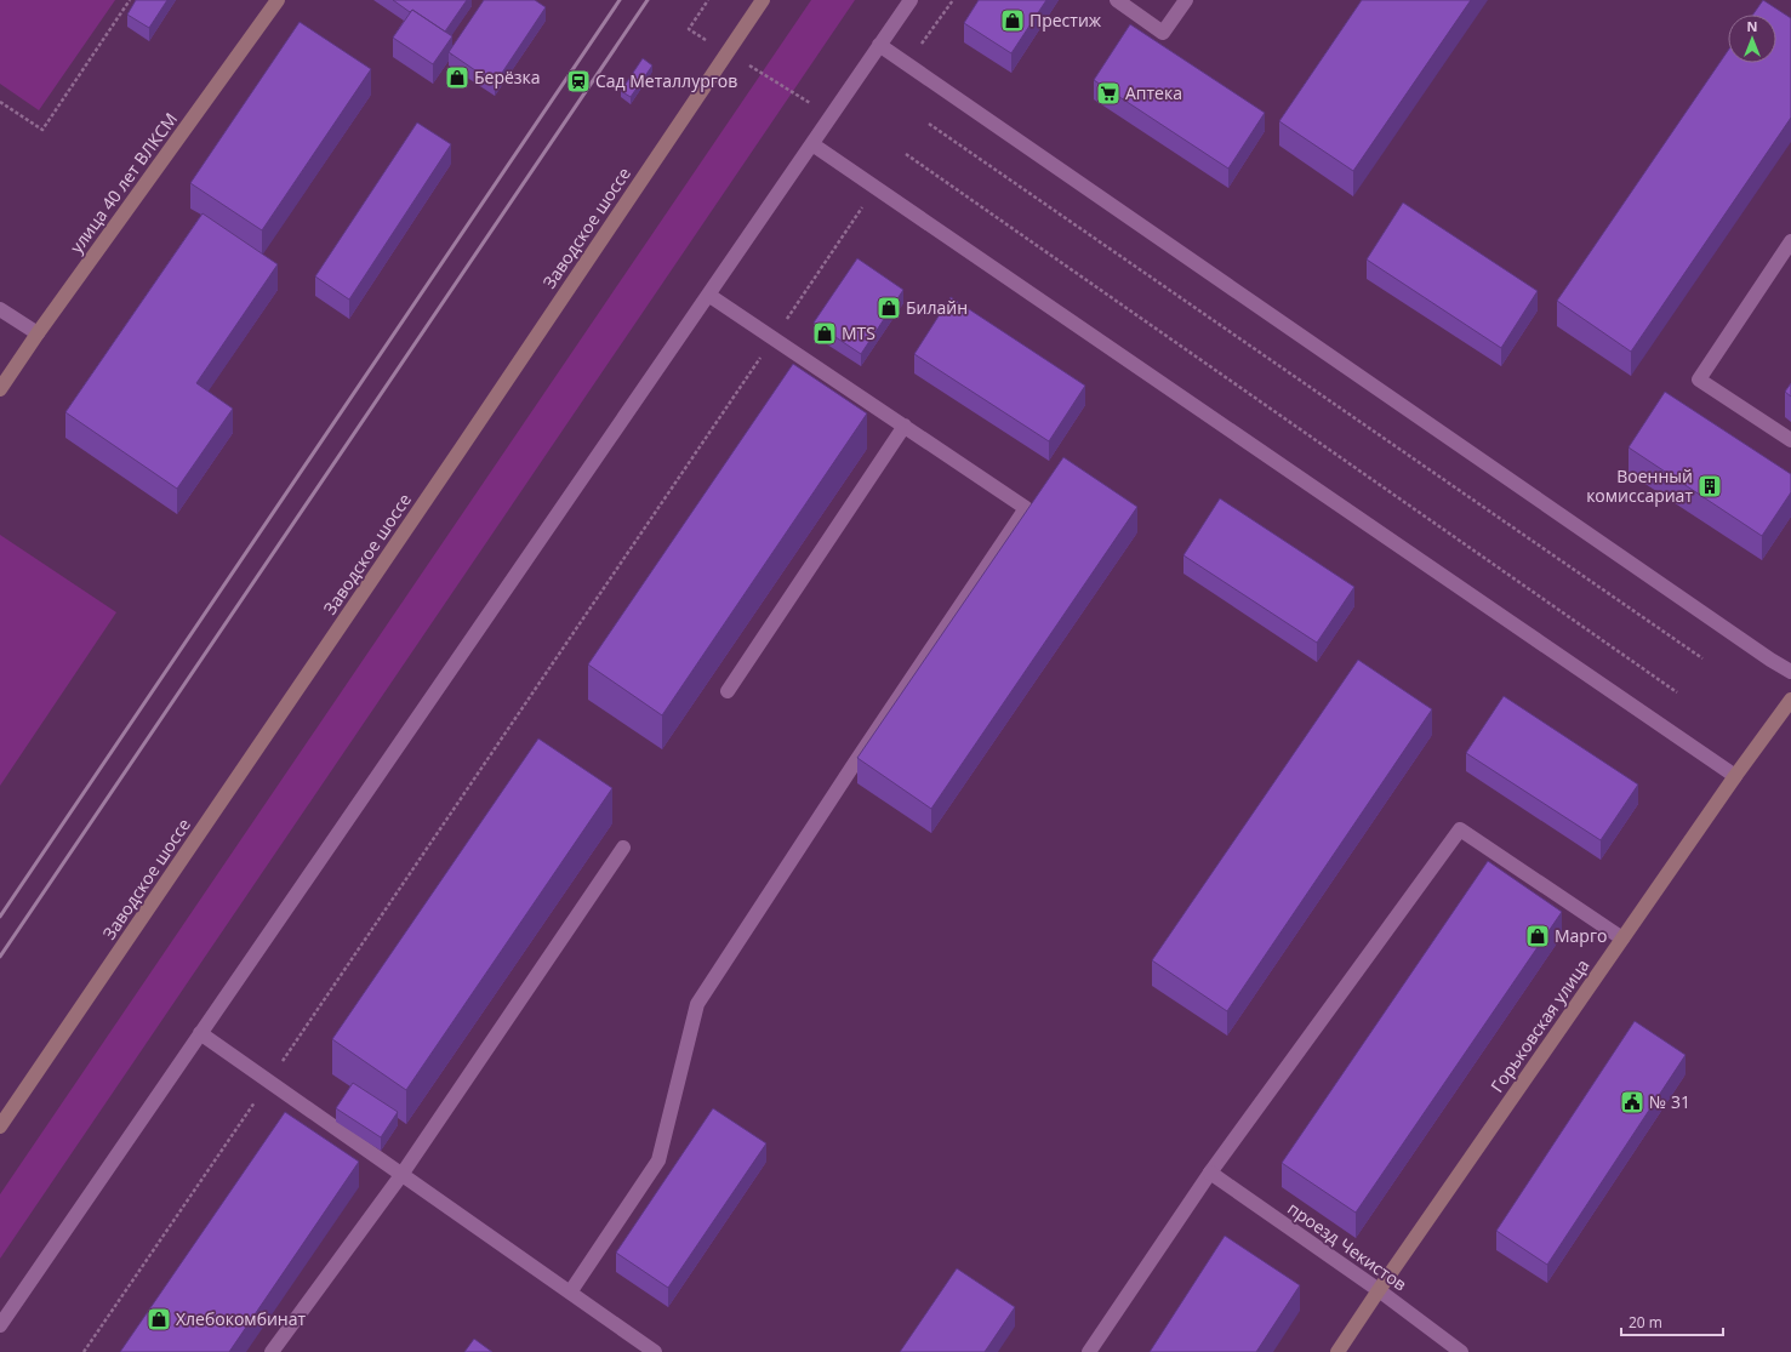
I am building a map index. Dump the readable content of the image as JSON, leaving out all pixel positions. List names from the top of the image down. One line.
{"streets":{"main road":["улица 40 лет ВЛКСМ","Заводское шоссе","Горьковская улица"],"street":["проезд Чекистов"]},"crossings":[["Горьковская улица","проезд Чекистов"]],"places":{"shop":["Престиж","Берёзка","Билайн","MTS","Марго","Хлебокомбинат"],"station":["Сад Металлургов"],"supermarket":["Аптека"],"building":["Военный комиссариат"],"public building":["№ 31"]},"scale_bar":"20 m","north":"top"}
